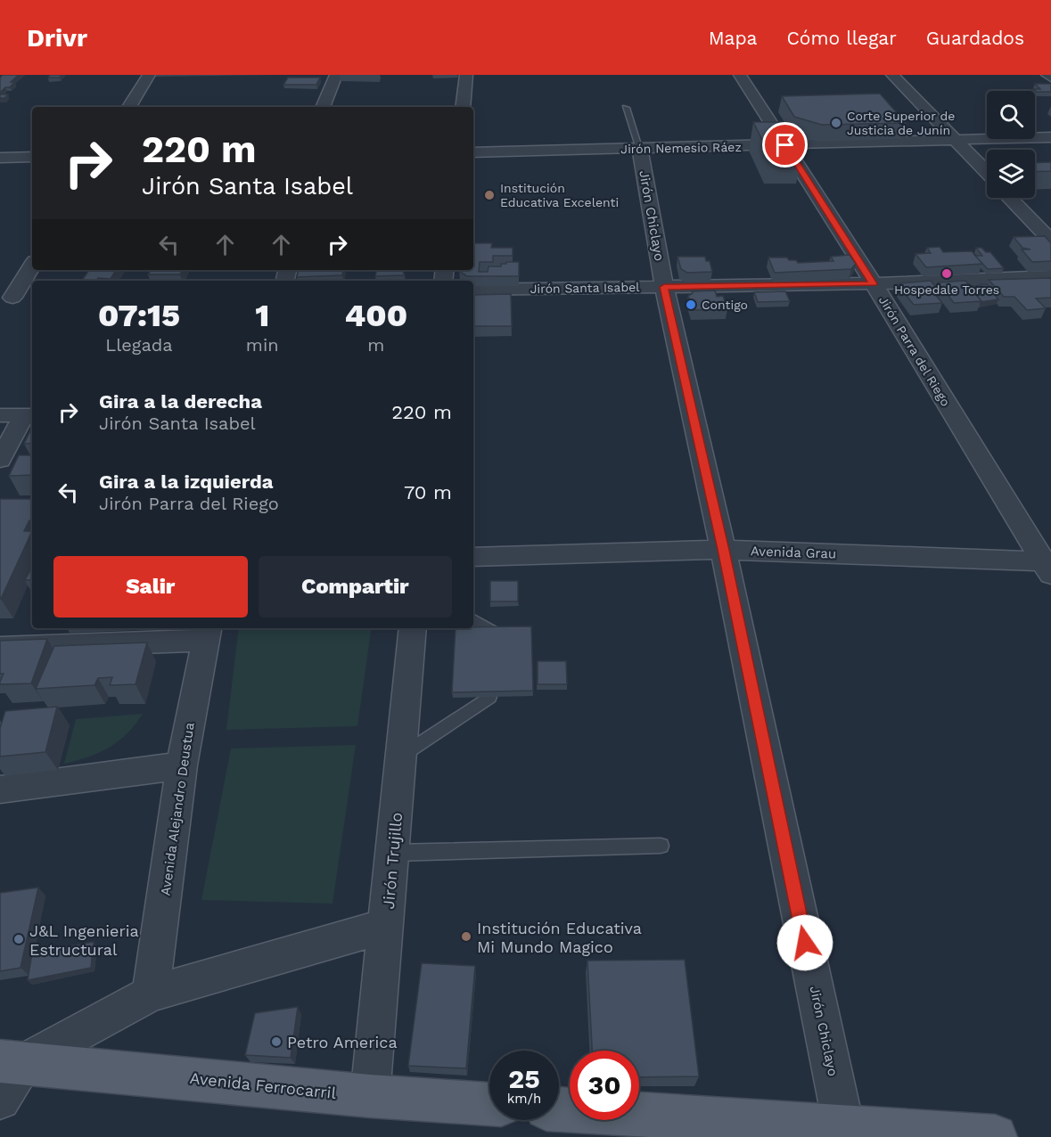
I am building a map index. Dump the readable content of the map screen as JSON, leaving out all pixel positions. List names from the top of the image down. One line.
{"streets":{"main road":["Avenida Ferrocarril"],"street":["Jirón Nemesio Ráez","Jirón Chiclayo","Jirón Santa Isabel","Jirón Parra del Riego","Avenida Grau","Avenida Alejandro Deustua","Jirón Trujillo"]},"crossings":[["Jirón Nemesio Ráez","Jirón Chiclayo"],["Jirón Nemesio Ráez","Jirón Parra del Riego"],["Jirón Chiclayo","Jirón Santa Isabel"],["Jirón Chiclayo","Avenida Grau"],["Jirón Santa Isabel","Jirón Parra del Riego"],["Jirón Parra del Riego","Avenida Grau"],["Jirón Trujillo","Avenida Ferrocarril"]],"places":["Corte Superior de Justicia de Junín","Institución Educativa Excelenti","Hospedale Torres","Contigo","Institución Educativa Mi Mundo Magico","J&L Ingenieria Estructural","Petro America"],"page":{"header":"Drivr","nav":["Mapa","Cómo llegar","Guardados"],"turn":["220 m","Jirón Santa Isabel"],"eta":["07:15","Llegada","1","min","400","m"],"list":[{"name":"Gira a la derecha","note":"Jirón Santa Isabel","value":"220 m"},{"name":"Gira a la izquierda","note":"Jirón Parra del Riego","value":"70 m"}],"buttons":["Salir","Compartir"],"speed":"25 km/h","limit":"30"}}
